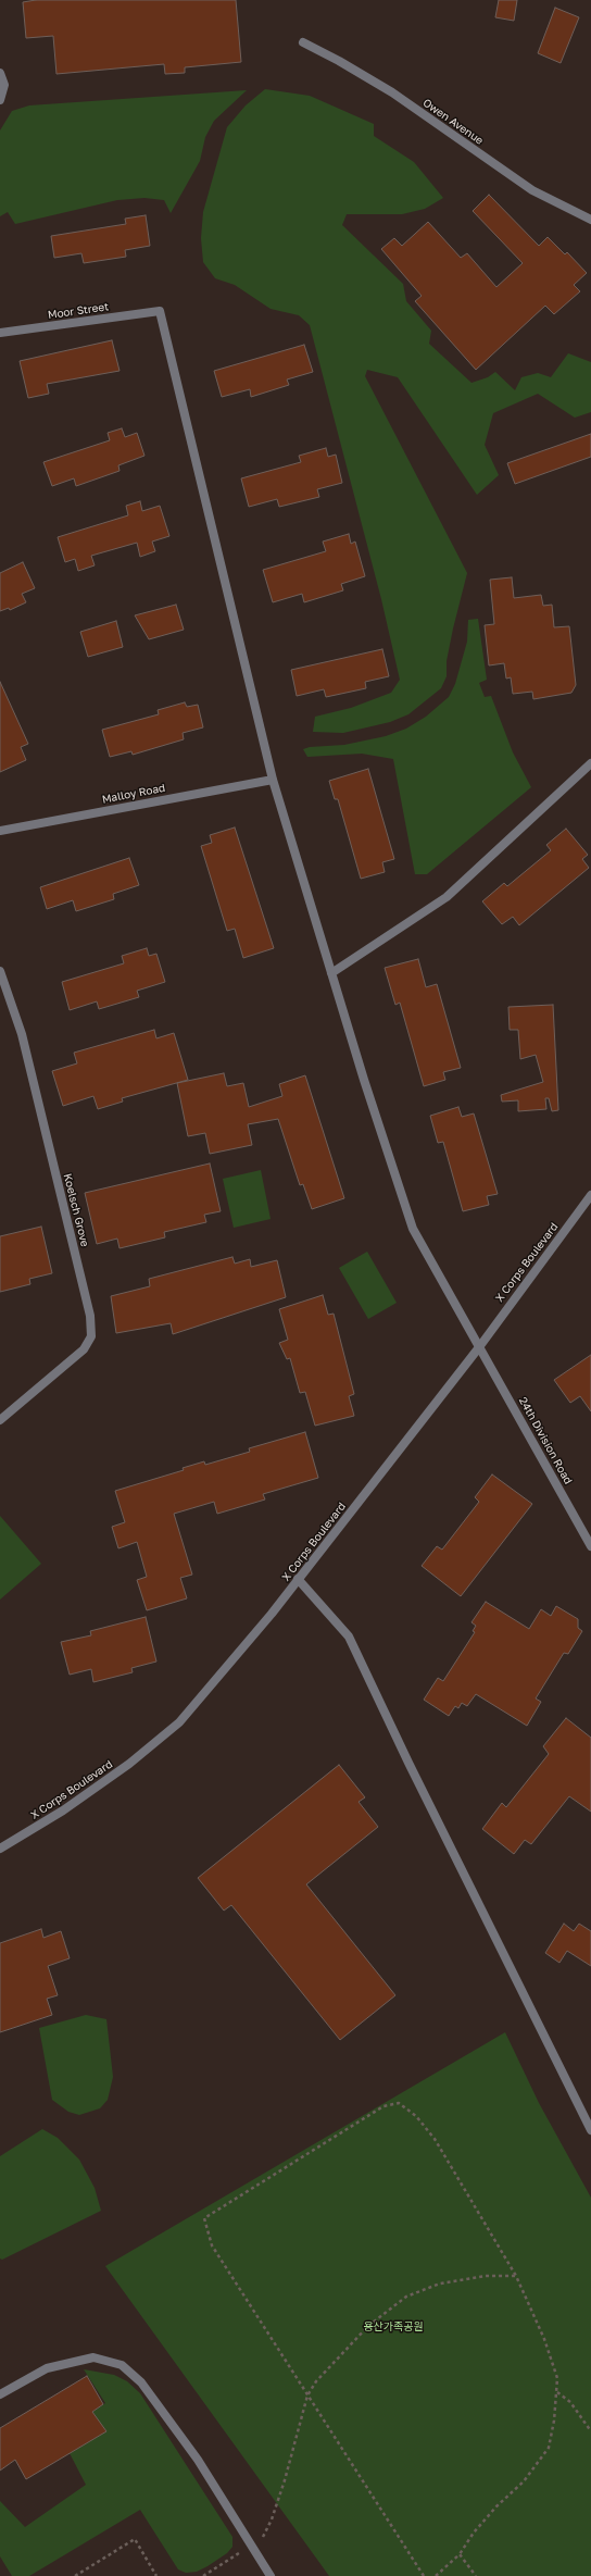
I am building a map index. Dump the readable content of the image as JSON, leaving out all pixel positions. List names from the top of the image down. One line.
{"streets":{"street":["Owen Avenue","Moor Street","Malloy Road","Koelsch Grove","X Corps Boulevard","24th Division Road"]},"crossings":[["Moor Street","24th Division Road"],["Malloy Road","24th Division Road"],["X Corps Boulevard","24th Division Road"]],"parks":["용산가족공원"]}
